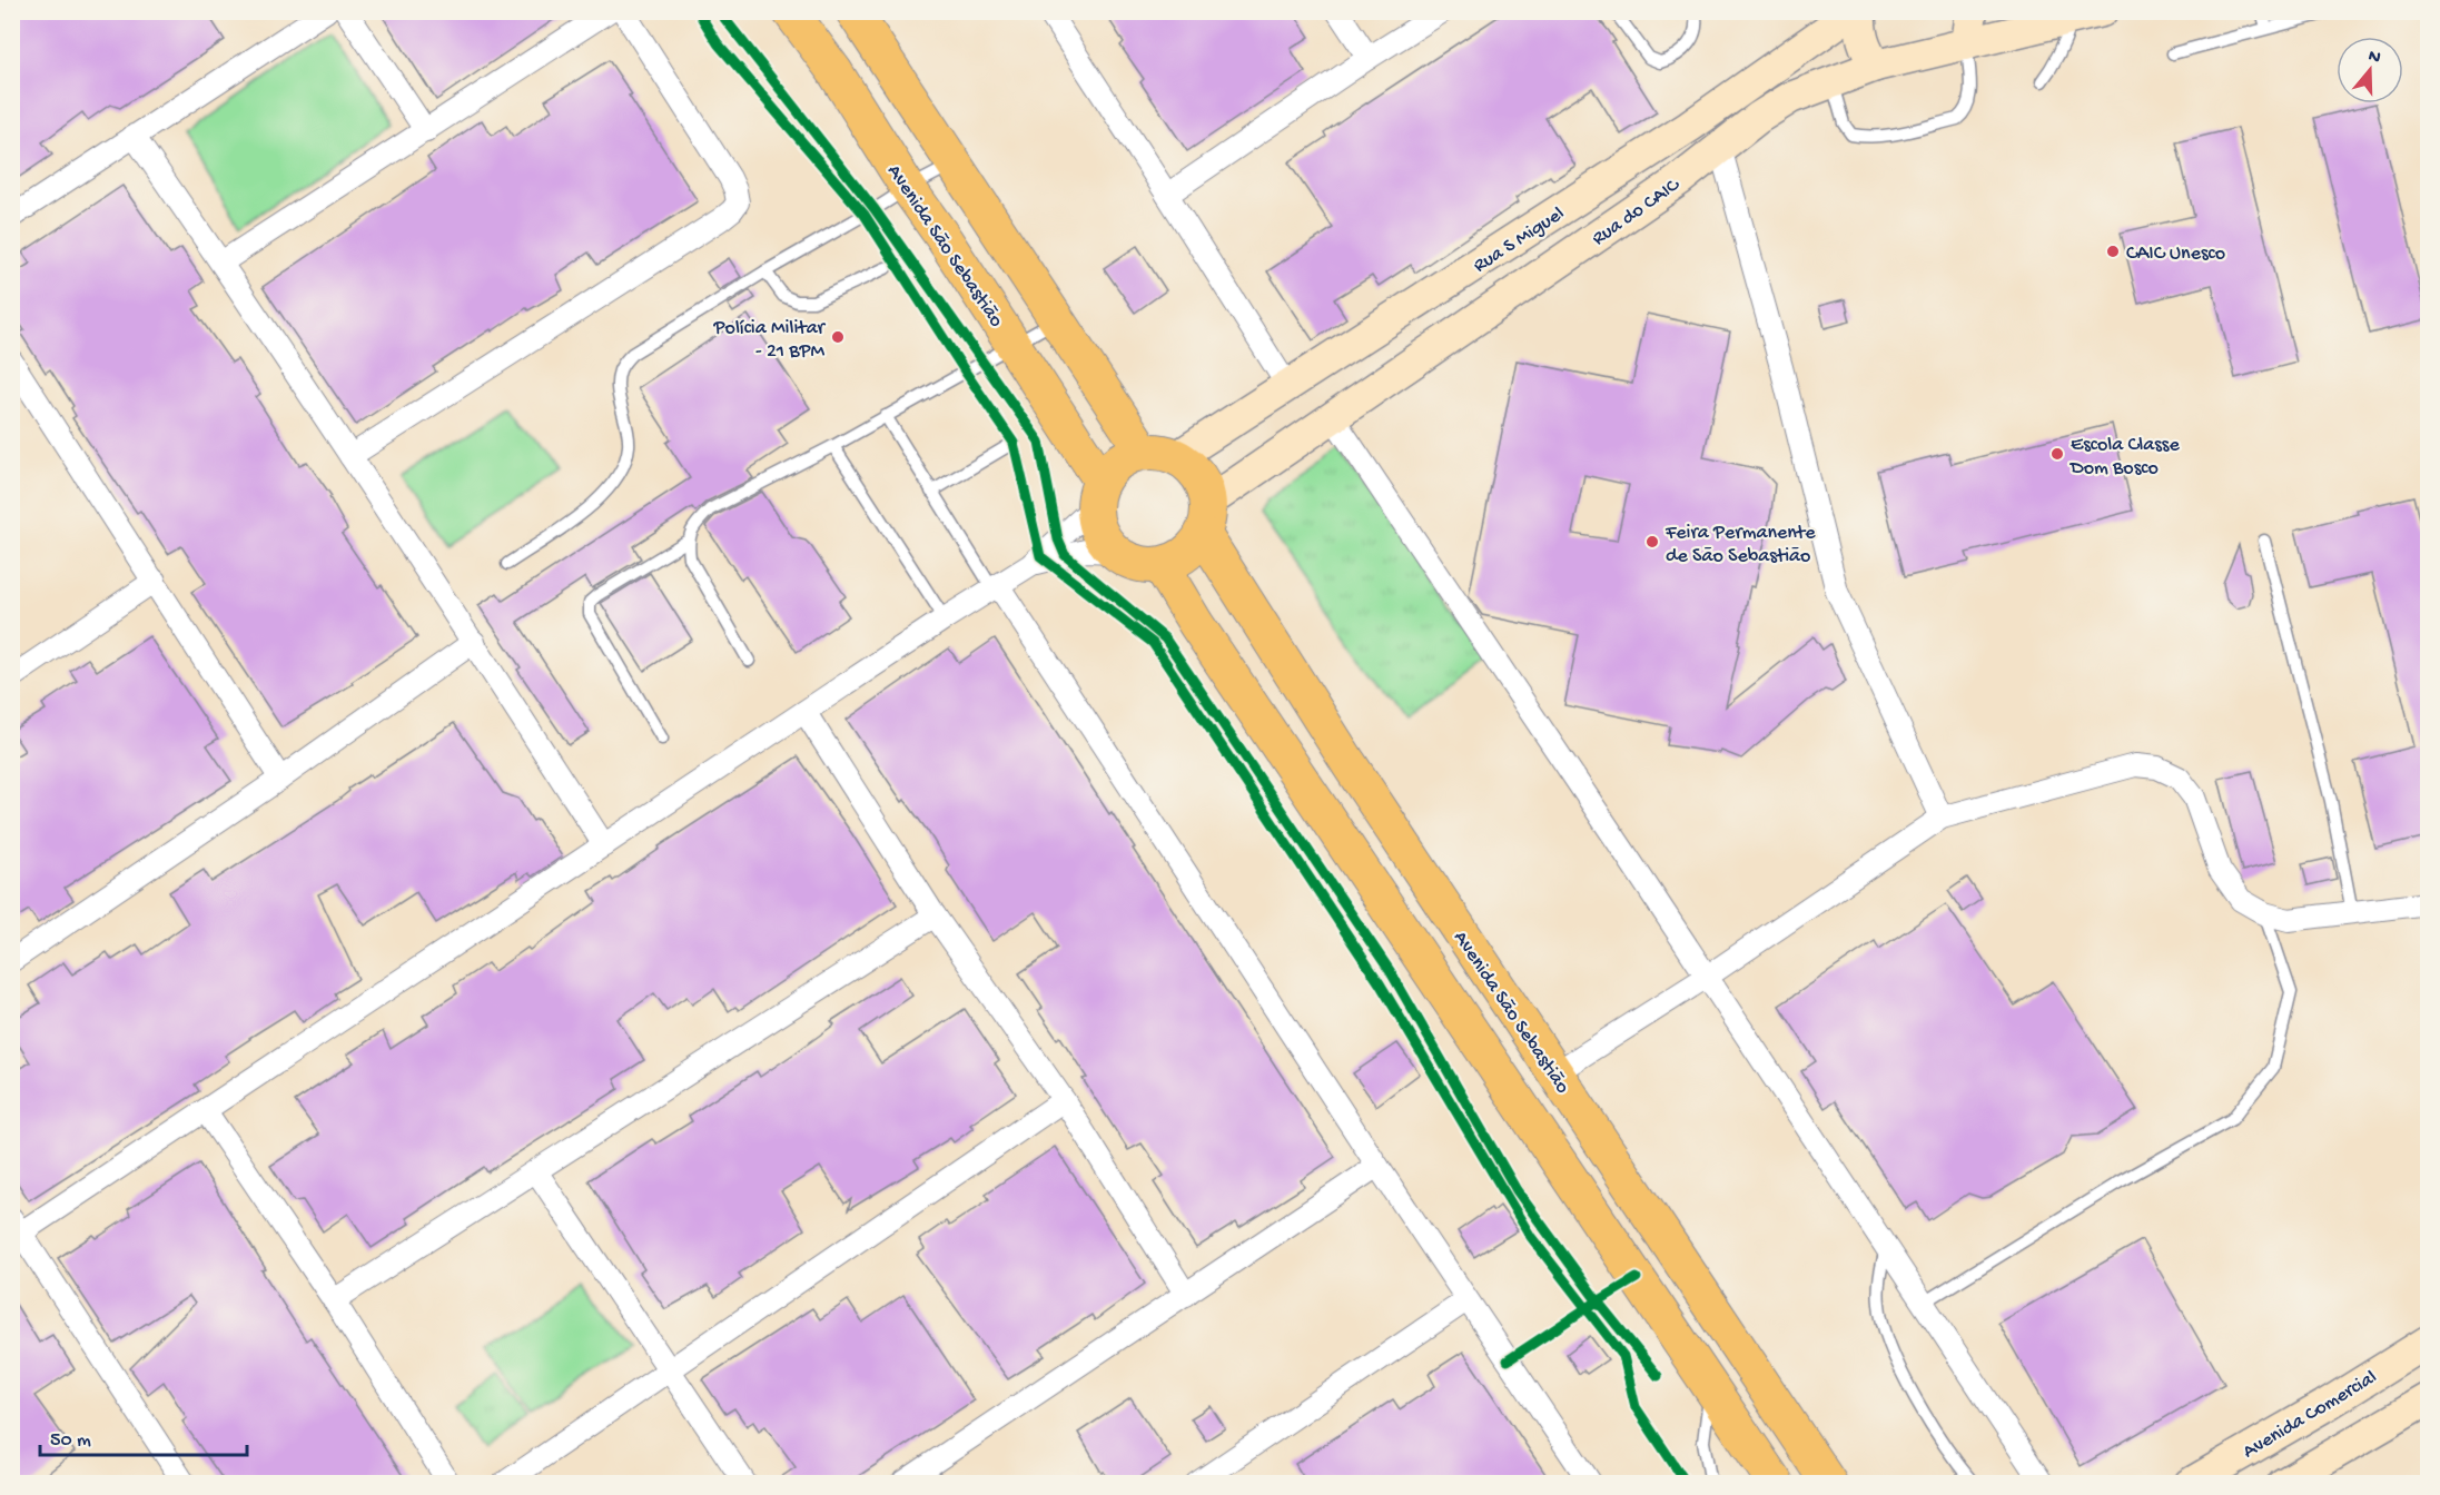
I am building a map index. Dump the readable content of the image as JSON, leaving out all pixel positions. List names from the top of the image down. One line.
{"streets":{"main road":["Avenida São Sebastião"],"street":["Rua do CAIC","Rua S Miguel","Avenida Comercial"]},"crossings":[["Rua do CAIC","Rua S Miguel"],["Rua do CAIC","Avenida São Sebastião"],["Rua S Miguel","Avenida São Sebastião"]],"places":["CAIC Unesco","Polícia Militar - 21 BPM","Escola Classe Dom Bosco","Feira Permanente de São Sebastião"],"scale_bar":"50 m","north":"top"}
